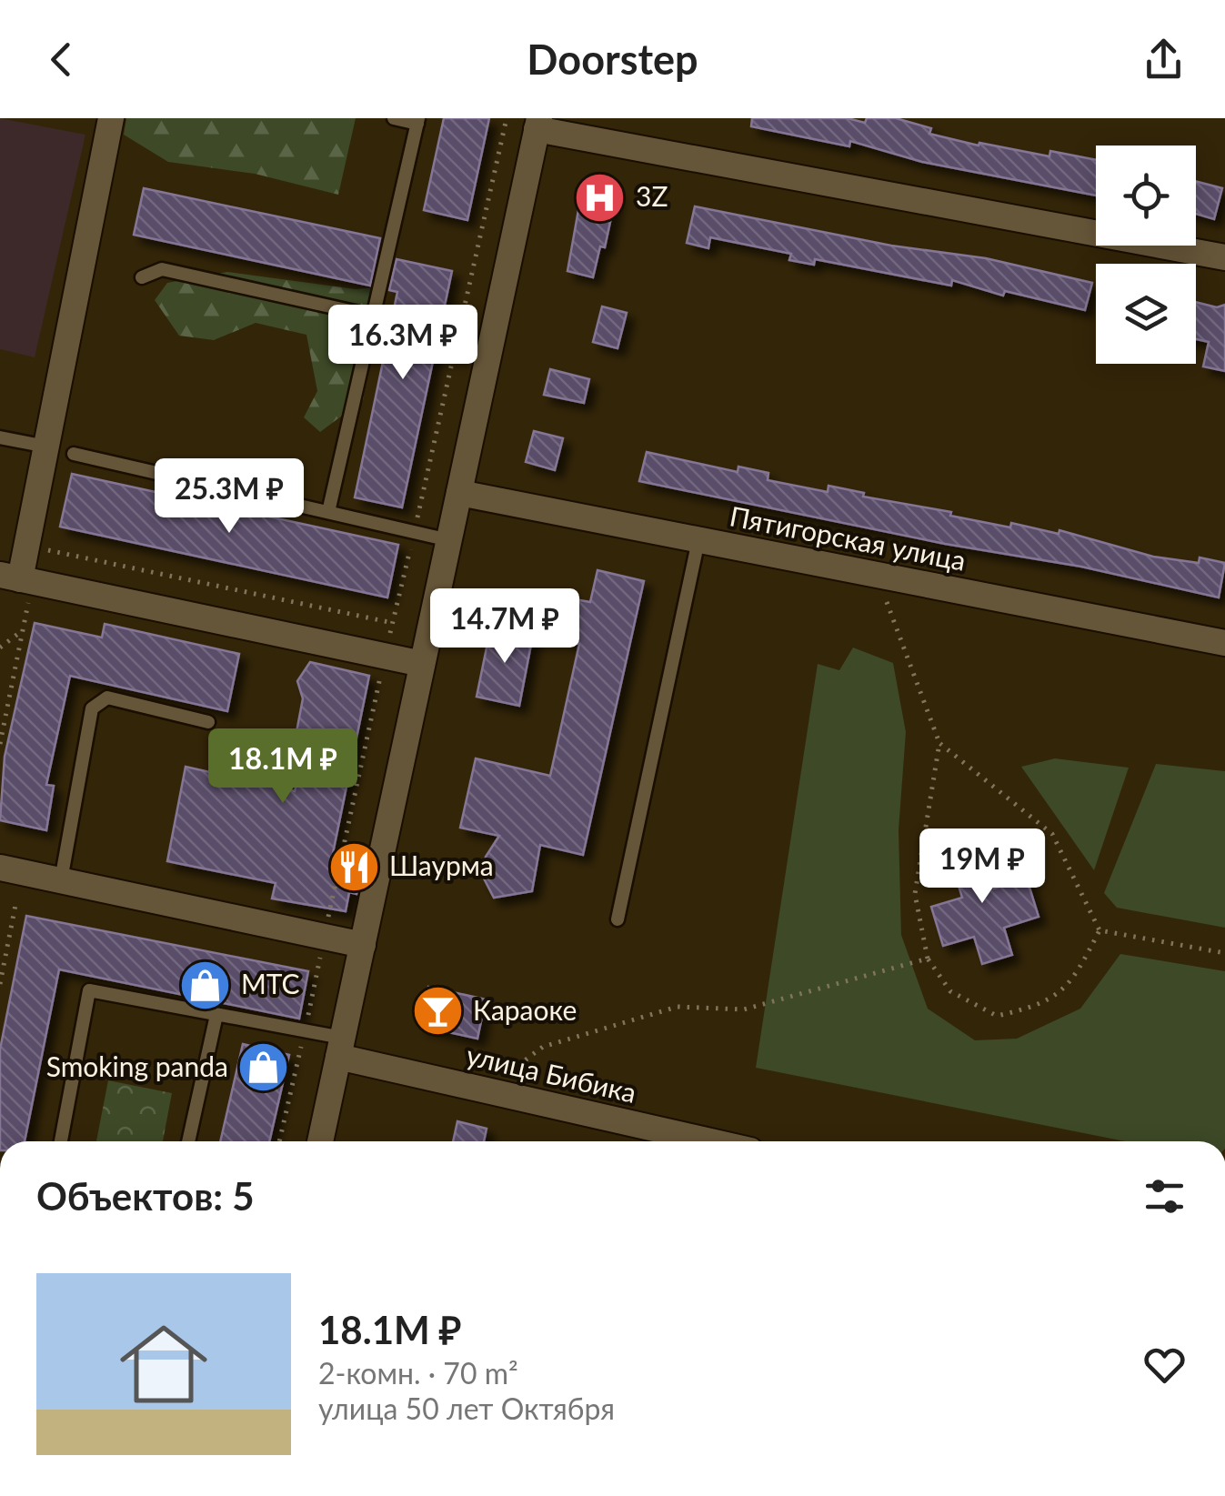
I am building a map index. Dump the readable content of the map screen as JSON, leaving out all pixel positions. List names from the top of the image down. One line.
{"streets":{"street":["Пятигорская улица","улица Бибика"]},"places":{"hospital":["3Z"],"restaurant":["Шаурма"],"shop":["МТС","Smoking panda"],"bar":["Караоке"]},"page":{"header":"Doorstep","price":["16.3M ₽","25.3M ₽","14.7M ₽","18.1M ₽","19M ₽"],"heading":"Объектов: 5","list":[{"name":"18.1M ₽","note":"2-комн. · 70 m² · улица 50 лет Октября"}]}}
